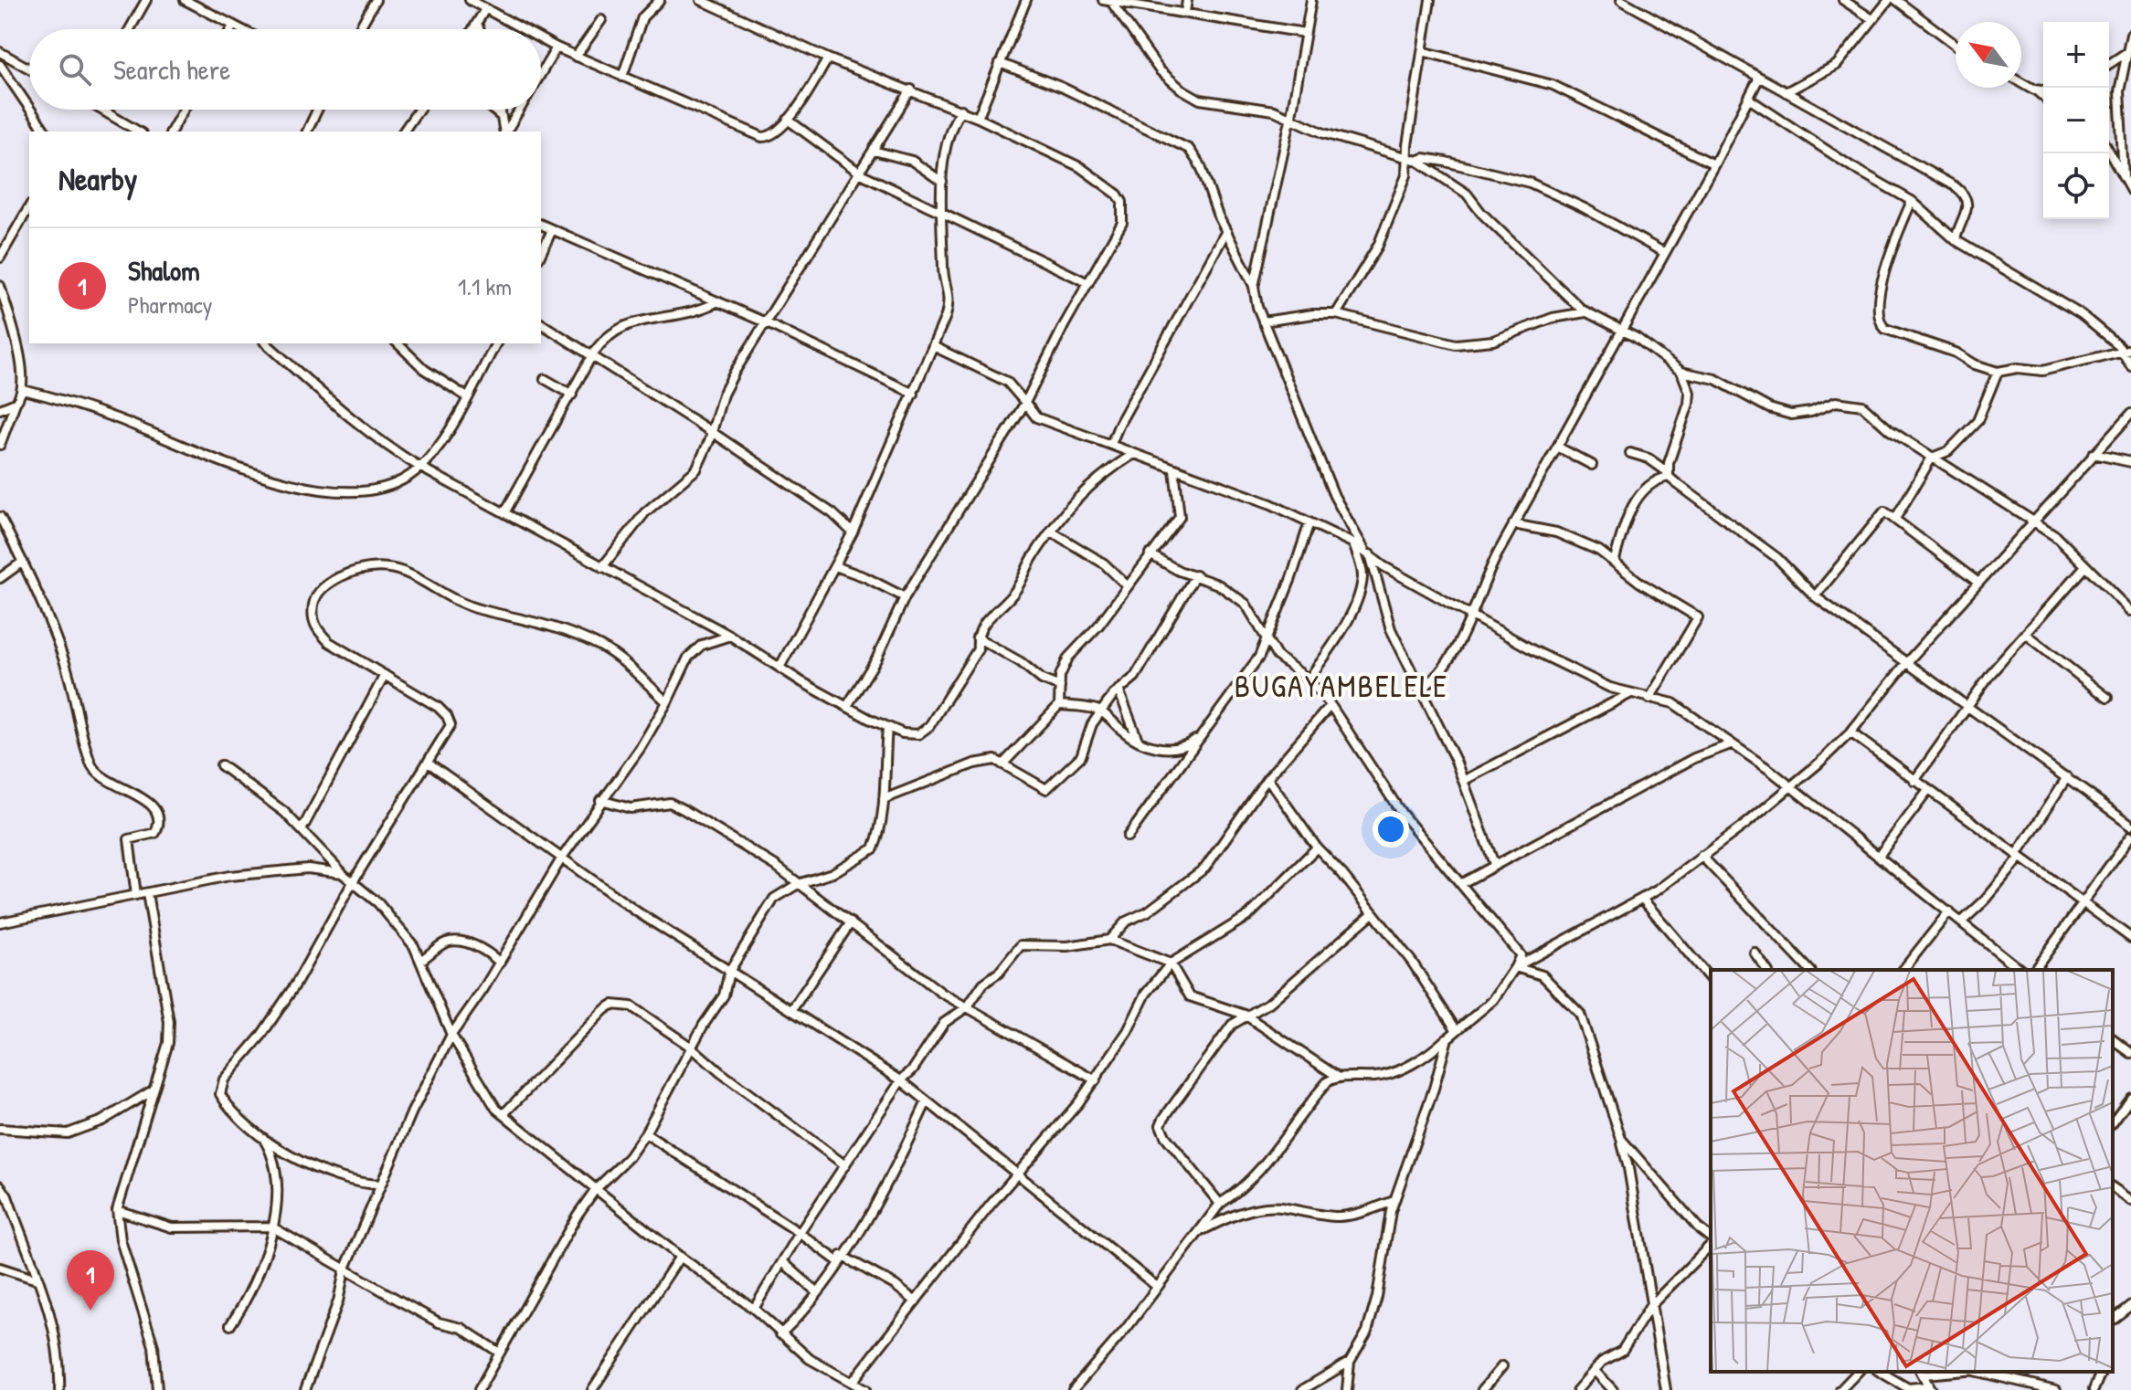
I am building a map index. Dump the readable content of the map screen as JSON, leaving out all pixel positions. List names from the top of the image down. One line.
{"districts":["BUGAYAMBELELE"],"north":"top left","page":{"map_buttons":["+","−"],"search":"Search here","heading":"Nearby","list":[{"mark":"1","name":"Shalom","note":"Pharmacy","value":"1.1 km"}],"pins":"1"}}
